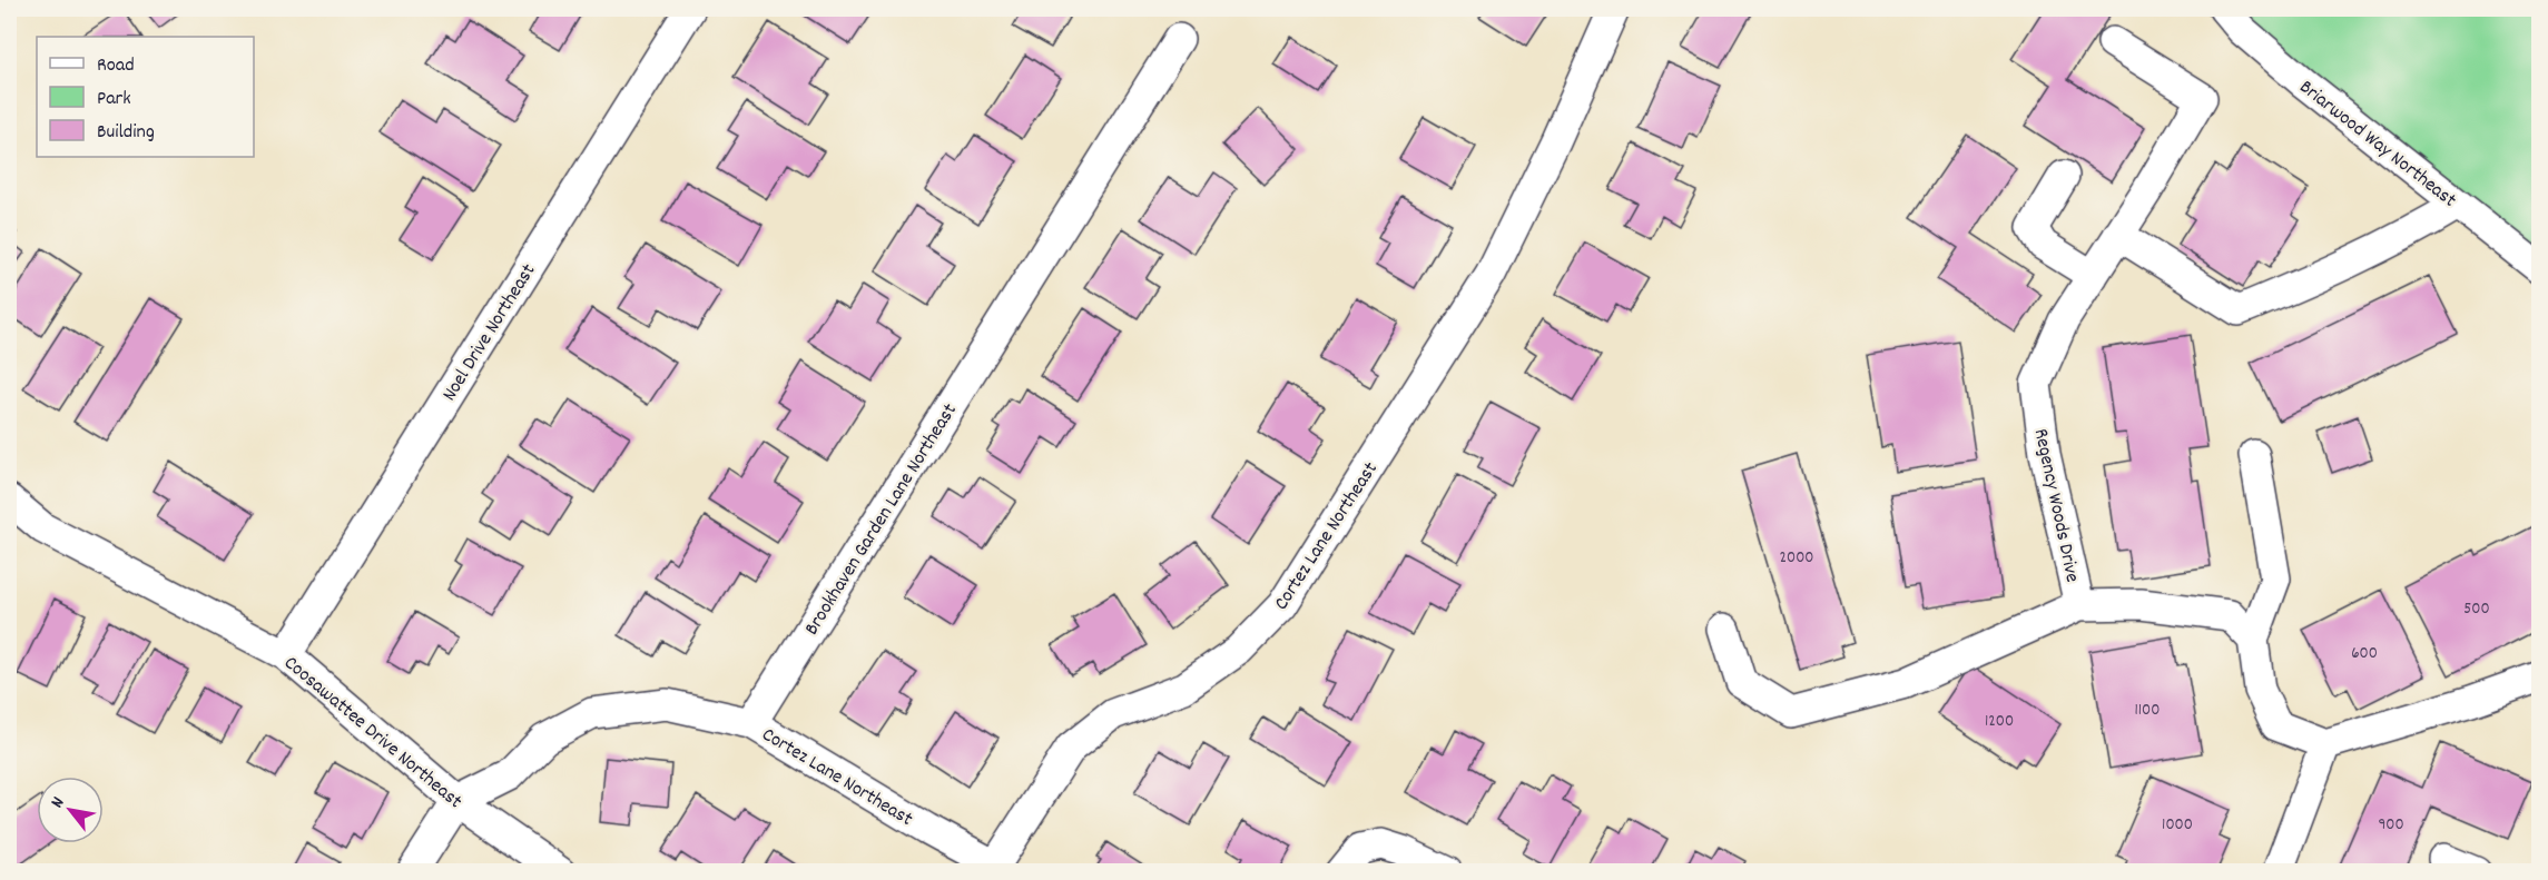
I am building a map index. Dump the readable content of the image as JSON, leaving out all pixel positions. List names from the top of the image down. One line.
{"streets":{"street":["Briarwood Way Northeast","Noel Drive Northeast","Regency Woods Drive","Brookhaven Garden Lane Northeast","Cortez Lane Northeast","Coosawattee Drive Northeast"]},"crossings":[["Noel Drive Northeast","Coosawattee Drive Northeast"],["Brookhaven Garden Lane Northeast","Cortez Lane Northeast"]],"house_numbers":["2000","500","600","1100","1200","1000","900"],"legend":["Road","Park","Building"],"north":"top left"}
